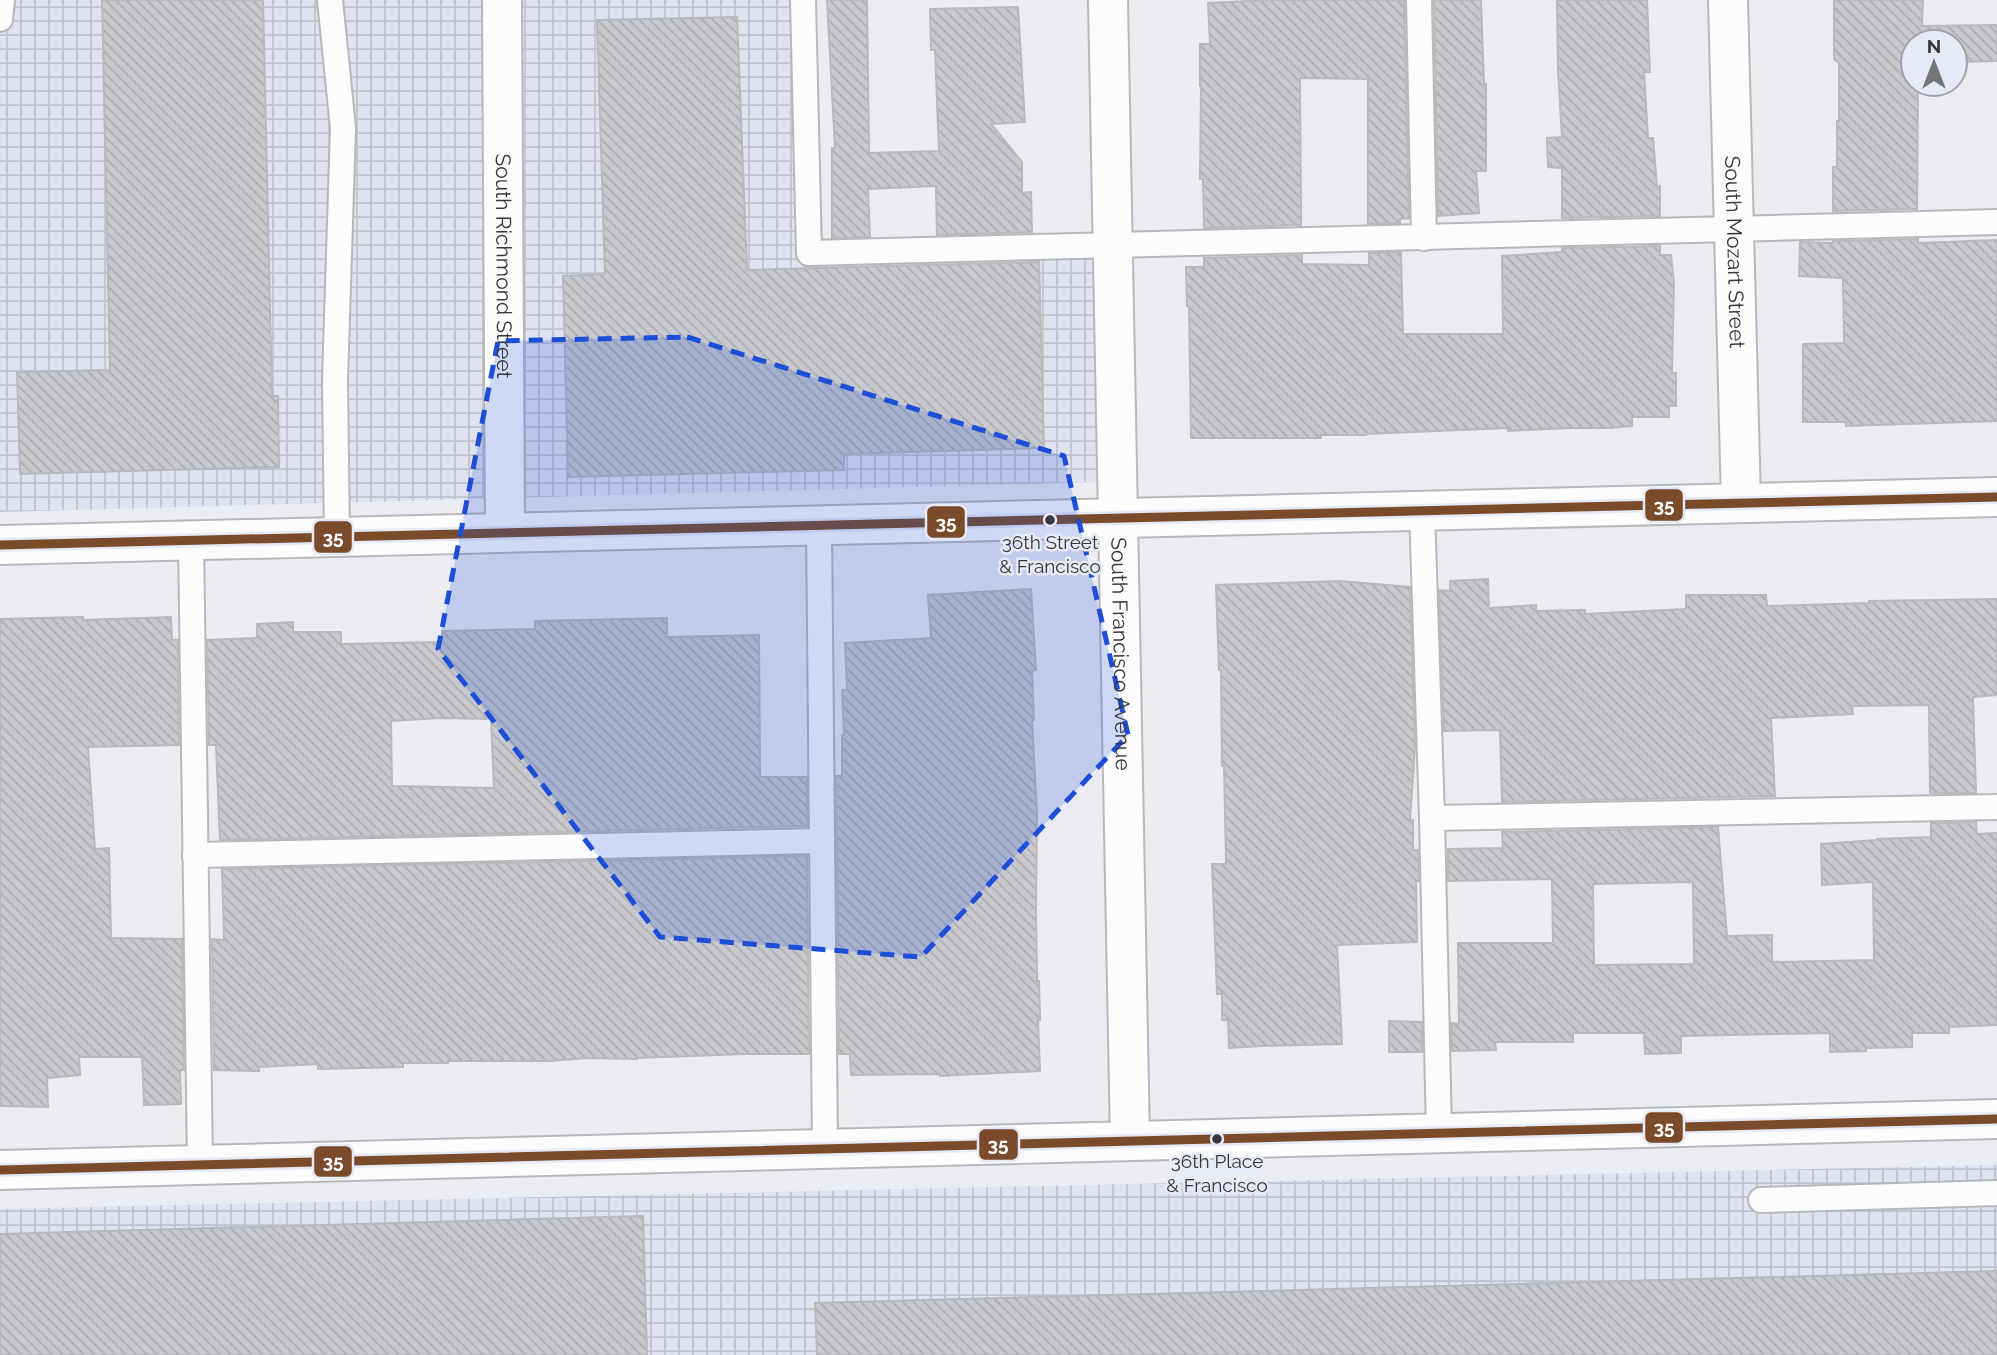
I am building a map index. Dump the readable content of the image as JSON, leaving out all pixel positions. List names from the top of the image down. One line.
{"streets":{"street":["South Mozart Street","South Richmond Street","South Francisco Avenue"]},"places":["36th Street & Francisco","36th Place & Francisco"],"lines":["transit line 35"],"north":"top"}
